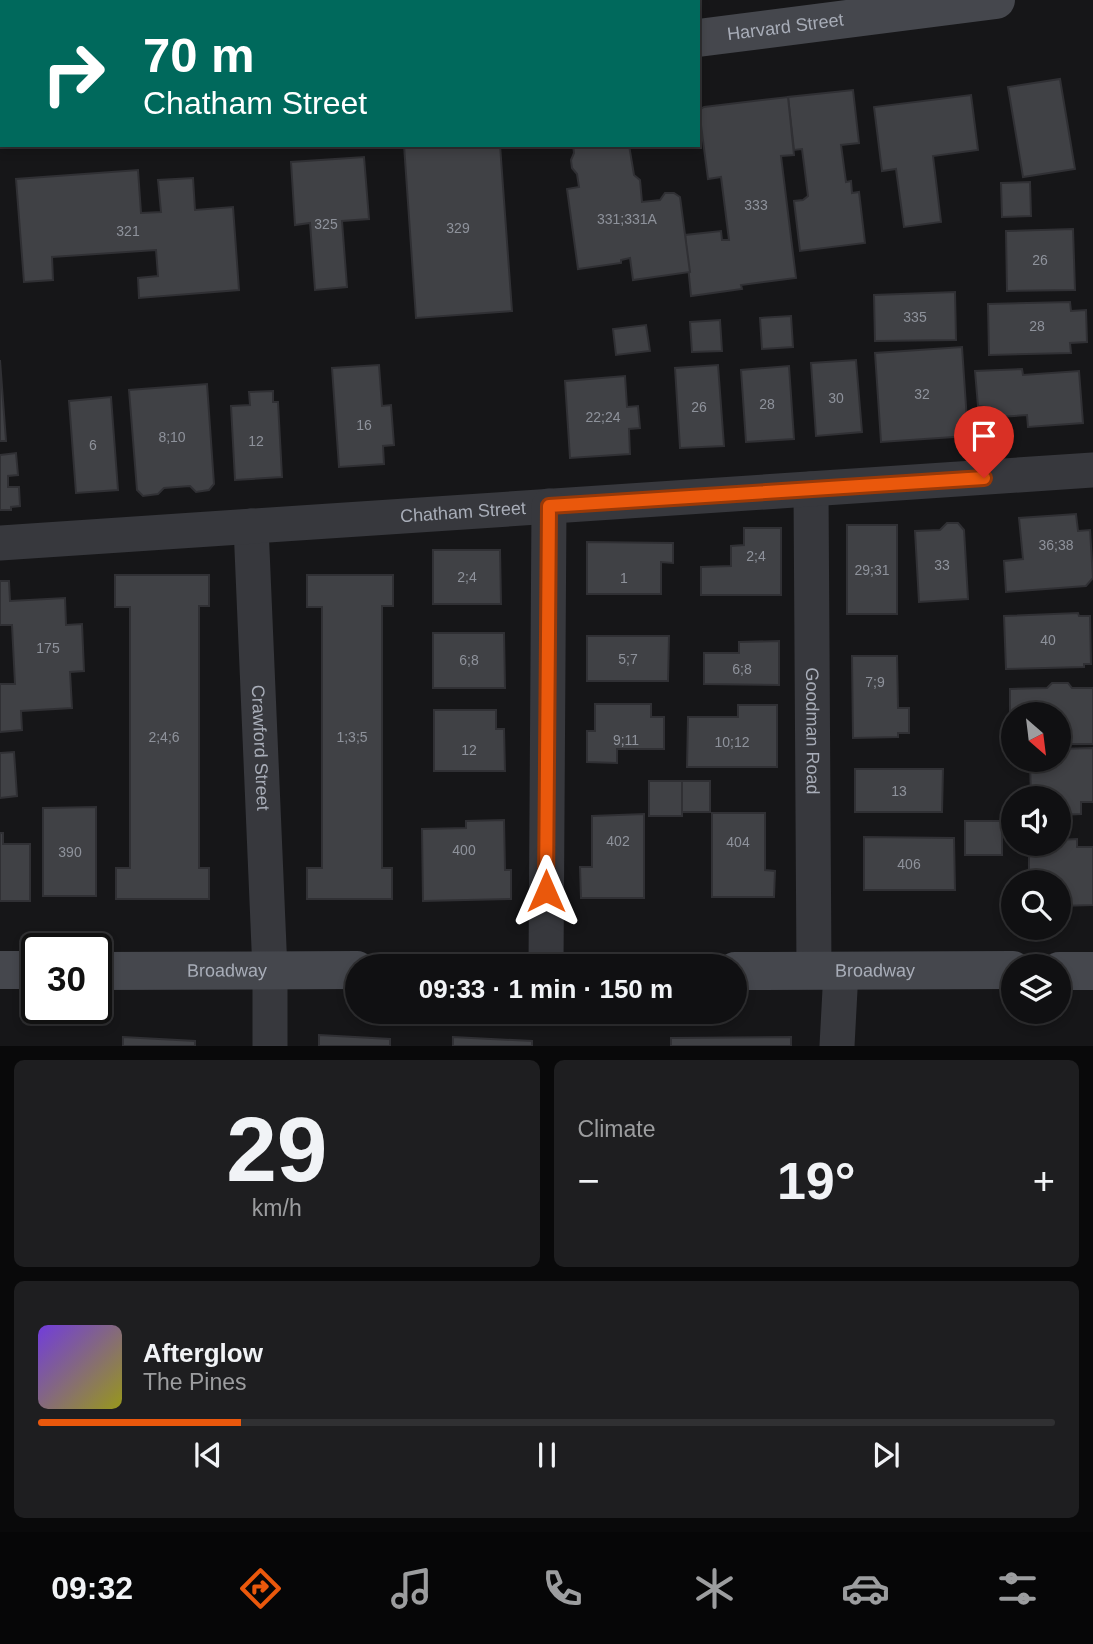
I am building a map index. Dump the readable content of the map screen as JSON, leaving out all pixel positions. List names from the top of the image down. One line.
{"streets":{"main road":["Harvard Street","Broadway"],"street":["Chatham Street","Goodman Road","Crawford Street"]},"crossings":[["Chatham Street","Goodman Road"],["Chatham Street","Crawford Street"],["Goodman Road","Broadway"],["Crawford Street","Broadway"]],"house_numbers":["333","331;331A","325","329","321","26","335","28","32","30","28","26","22;24","16","8;10","12","6","36;38","2;4","33","29;31","2;4","1","40","175","5;7","6;8","6;8","7;9","2;4;6","1;3;5","9;11","10;12","12","13","402","404","400","390","406"],"north":"bottom right","page":{"turn":["70 m","Chatham Street"],"limit":"30","trip":"09:33 · 1 min · 150 m","tile":[["29","km/h"],"Climate"],"heat":["−","19°","+"],"song":["Afterglow","The Pines"],"tabs":"09:32"}}
